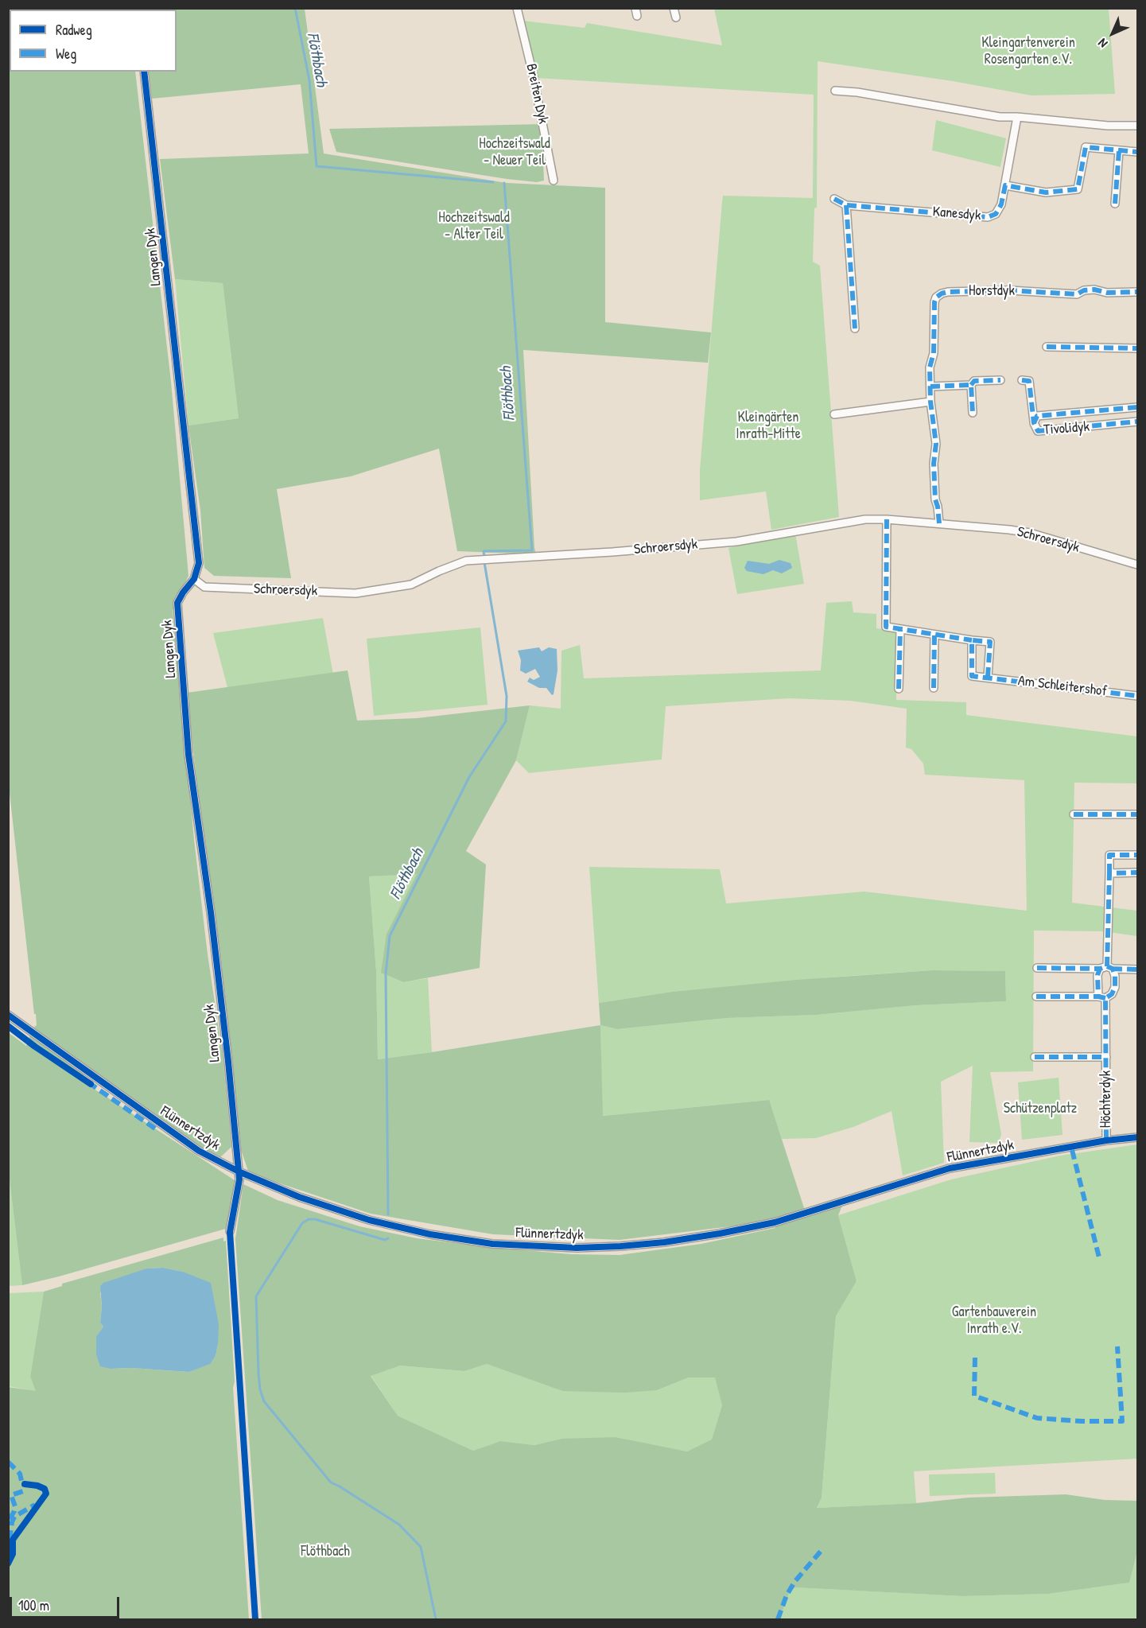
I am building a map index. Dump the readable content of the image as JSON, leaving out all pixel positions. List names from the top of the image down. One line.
{"streets":{"street":["Breiten Dyk","Kanesdyk","Langen Dyk","Horstdyk","Tivolidyk","Schroersdyk","Am Schleitershof","Höchterdyk","Flünnertzdyk"]},"crossings":[["Langen Dyk","Schroersdyk"],["Langen Dyk","Flünnertzdyk"],["Horstdyk","Schroersdyk"],["Höchterdyk","Flünnertzdyk"]],"water":["Flöthbach"],"parks":["Kleingartenverein Rosengarten e.V.","Hochzeitswald - Neuer Teil","Hochzeitswald - Alter Teil","Kleingärten Inrath-Mitte","Schützenplatz","Gartenbauverein Inrath e.V.","Flöthbach"],"legend":["Radweg","Weg"],"scale_bar":"100 m","north":"bottom left"}
